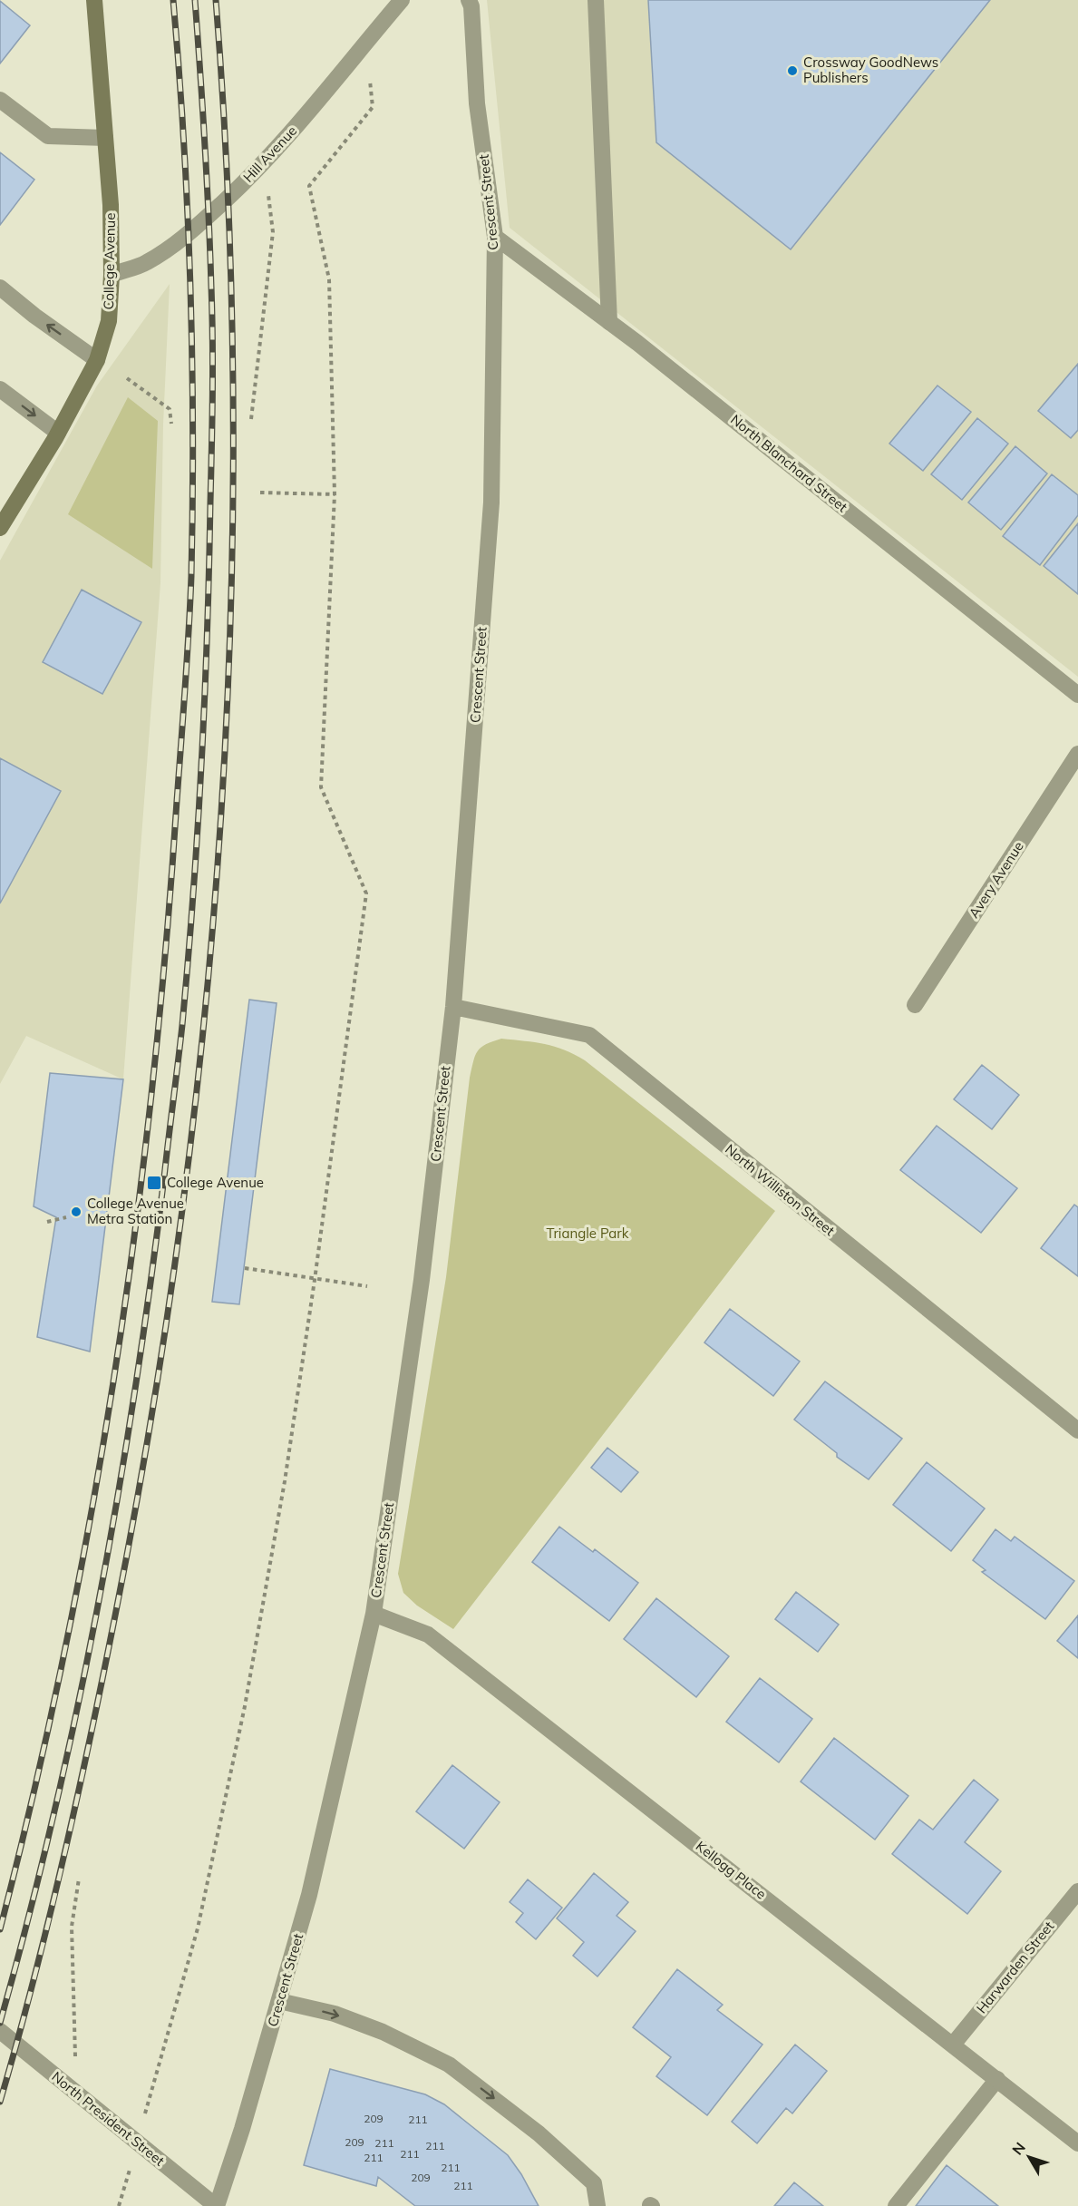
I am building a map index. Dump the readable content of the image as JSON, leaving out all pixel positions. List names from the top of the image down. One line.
{"streets":{"street":["Hill Avenue","Crescent Street","College Avenue","North Blanchard Street","Avery Avenue","North Williston Street","Kellogg Place","Harwarden Street","North President Street"]},"crossings":[["Hill Avenue","College Avenue"],["Crescent Street","North Blanchard Street"],["Crescent Street","North Williston Street"],["Crescent Street","Kellogg Place"],["Crescent Street","North President Street"],["Kellogg Place","Harwarden Street"]],"parks":["Triangle Park"],"places":{"other":["Crossway GoodNews Publishers","College Avenue Metra Station"],"transit":["College Avenue"]},"house_numbers":["209","211","209","211","211","211","211","211","209","211"],"north":"top left"}
